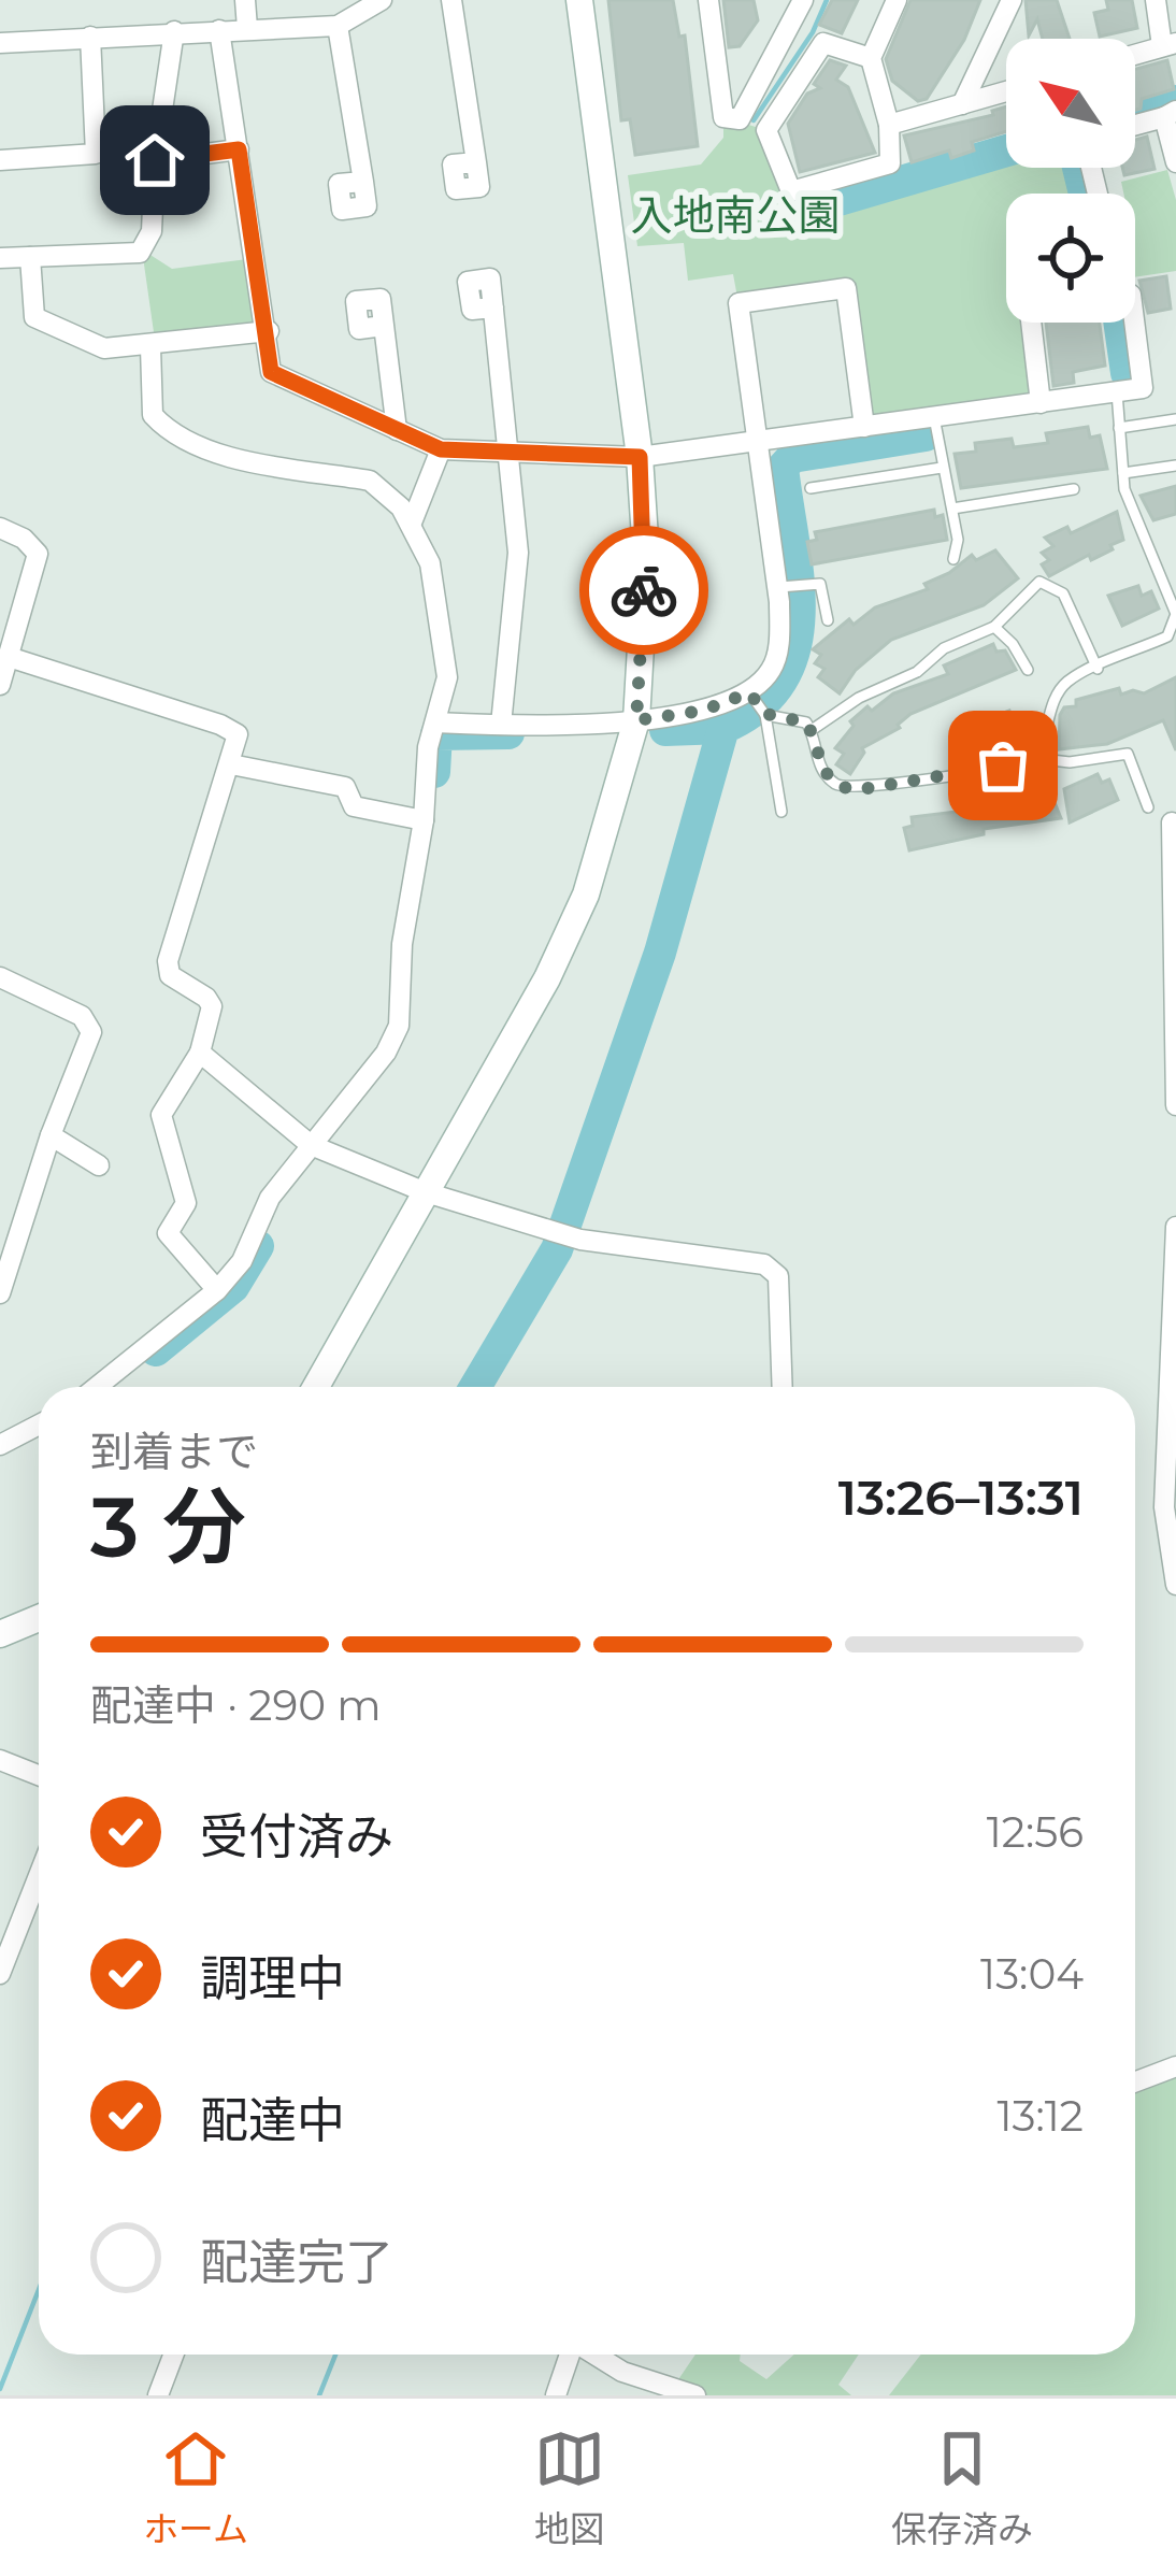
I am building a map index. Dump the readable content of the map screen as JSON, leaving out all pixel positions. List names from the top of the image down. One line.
{"parks":["入地南公園"],"north":"top left","page":{"heading":["3 分","到着まで","13:26–13:31"],"bar":"配達中 · 290 m","list":[["受付済み","12:56"],["調理中","13:04"],["配達中","13:12"],"配達完了"],"tabs":["ホーム","地図","保存済み"]}}
